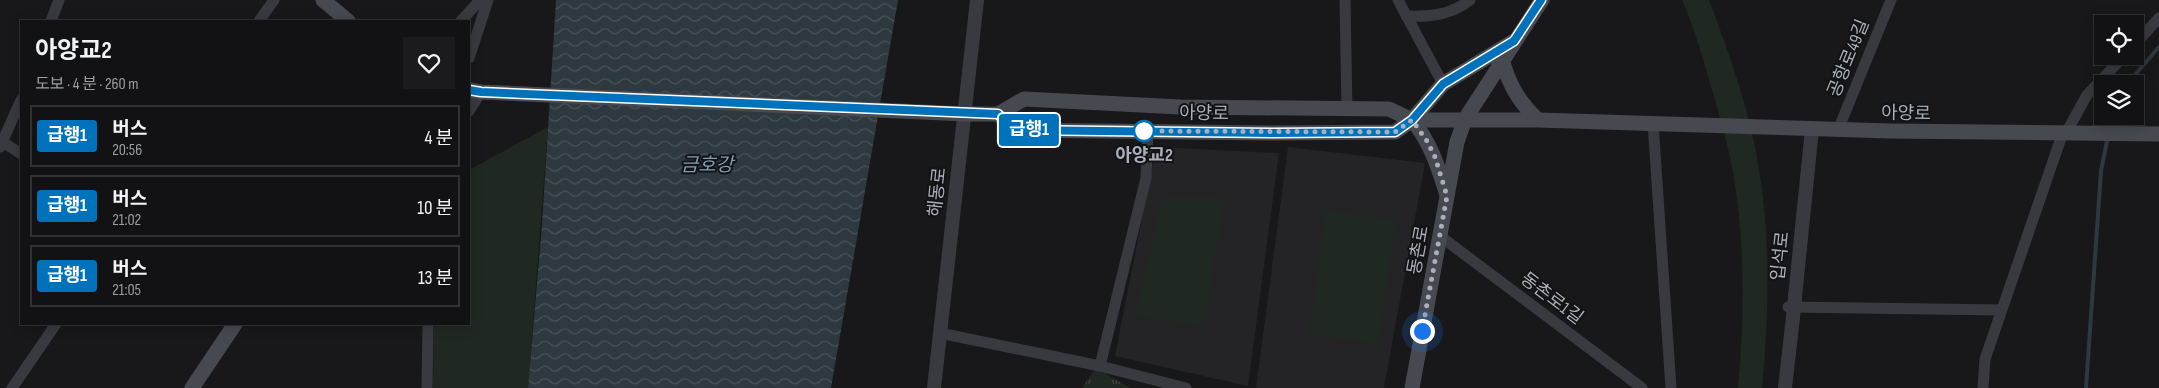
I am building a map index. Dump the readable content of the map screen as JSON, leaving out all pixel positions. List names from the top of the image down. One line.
{"streets":{"main road":["아양로","동촌로"],"street":["공항로49길","해동로","입석로","동촌로1길"]},"crossings":[["공항로49길","아양로"],["아양로","해동로"],["아양로","동촌로"],["아양로","입석로"],["동촌로","동촌로1길"]],"water":["금호강"],"places":["아양교2"],"lines":["bus line 급행1"],"page":{"on_map":"급행1","heading":["아양교2","도보 · 4 분 · 260 m"],"list":[{"mark":"급행1","name":"버스","note":"20:56","value":"4 분"},{"mark":"급행1","name":"버스","note":"21:02","value":"10 분"},{"mark":"급행1","name":"버스","note":"21:05","value":"13 분"}]}}
